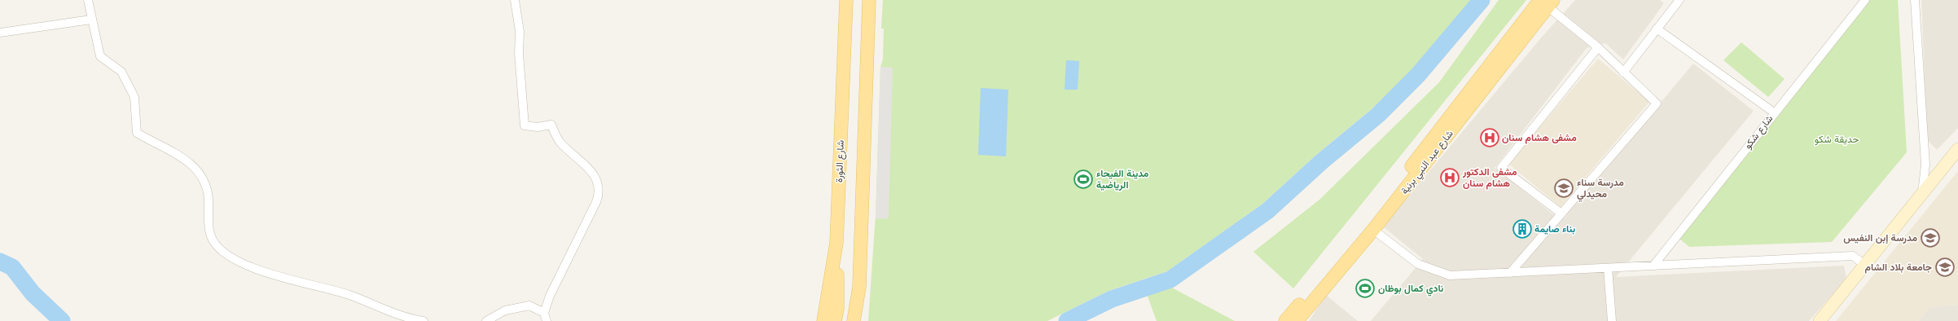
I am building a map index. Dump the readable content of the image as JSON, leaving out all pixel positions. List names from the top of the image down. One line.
{"streets":{"main road":["شارع الثورة","شارع عبد النبي برنية"],"street":["شارع شكو"]},"parks":["حديقة شكو"],"places":{"hospital":["مشفى هشام سنان","مشفى الدكتور هشام سنان"],"sports":["مدينة الفيحاء الرياضية","نادي كمال بوظان"],"school or university":["مدرسة سناء محيدلي","مدرسة إبن النفيس","جامعة بلاد الشام"],"building":["بناء صايمة"]}}
